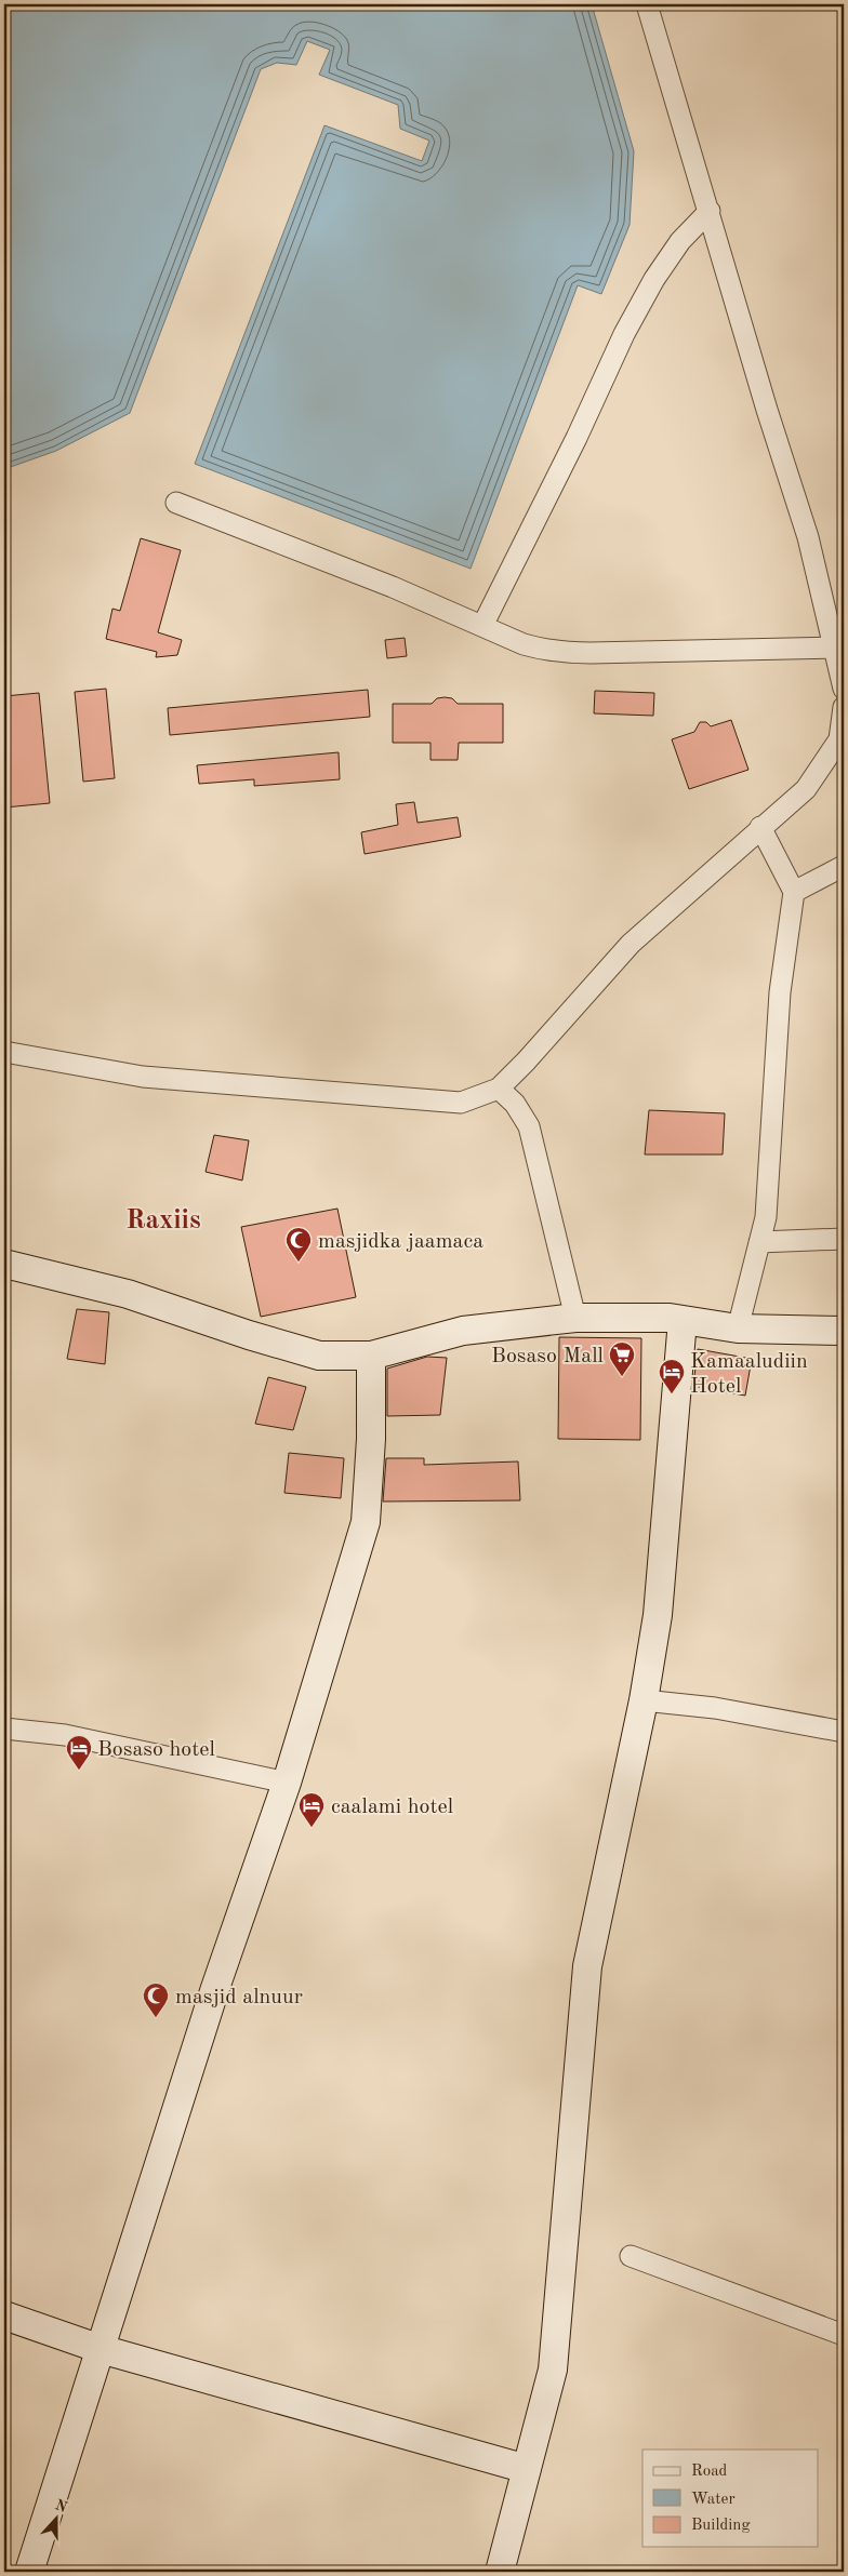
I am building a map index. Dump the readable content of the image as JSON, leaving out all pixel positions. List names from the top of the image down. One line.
{"districts":["Raxiis"],"places":{"mosque":["masjidka jaamaca","masjid alnuur"],"supermarket":["Bosaso Mall"],"hotel":["Kamaaludiin Hotel","Bosaso hotel","caalami hotel"]},"legend":["Road","Water","Building"],"north":"top"}
